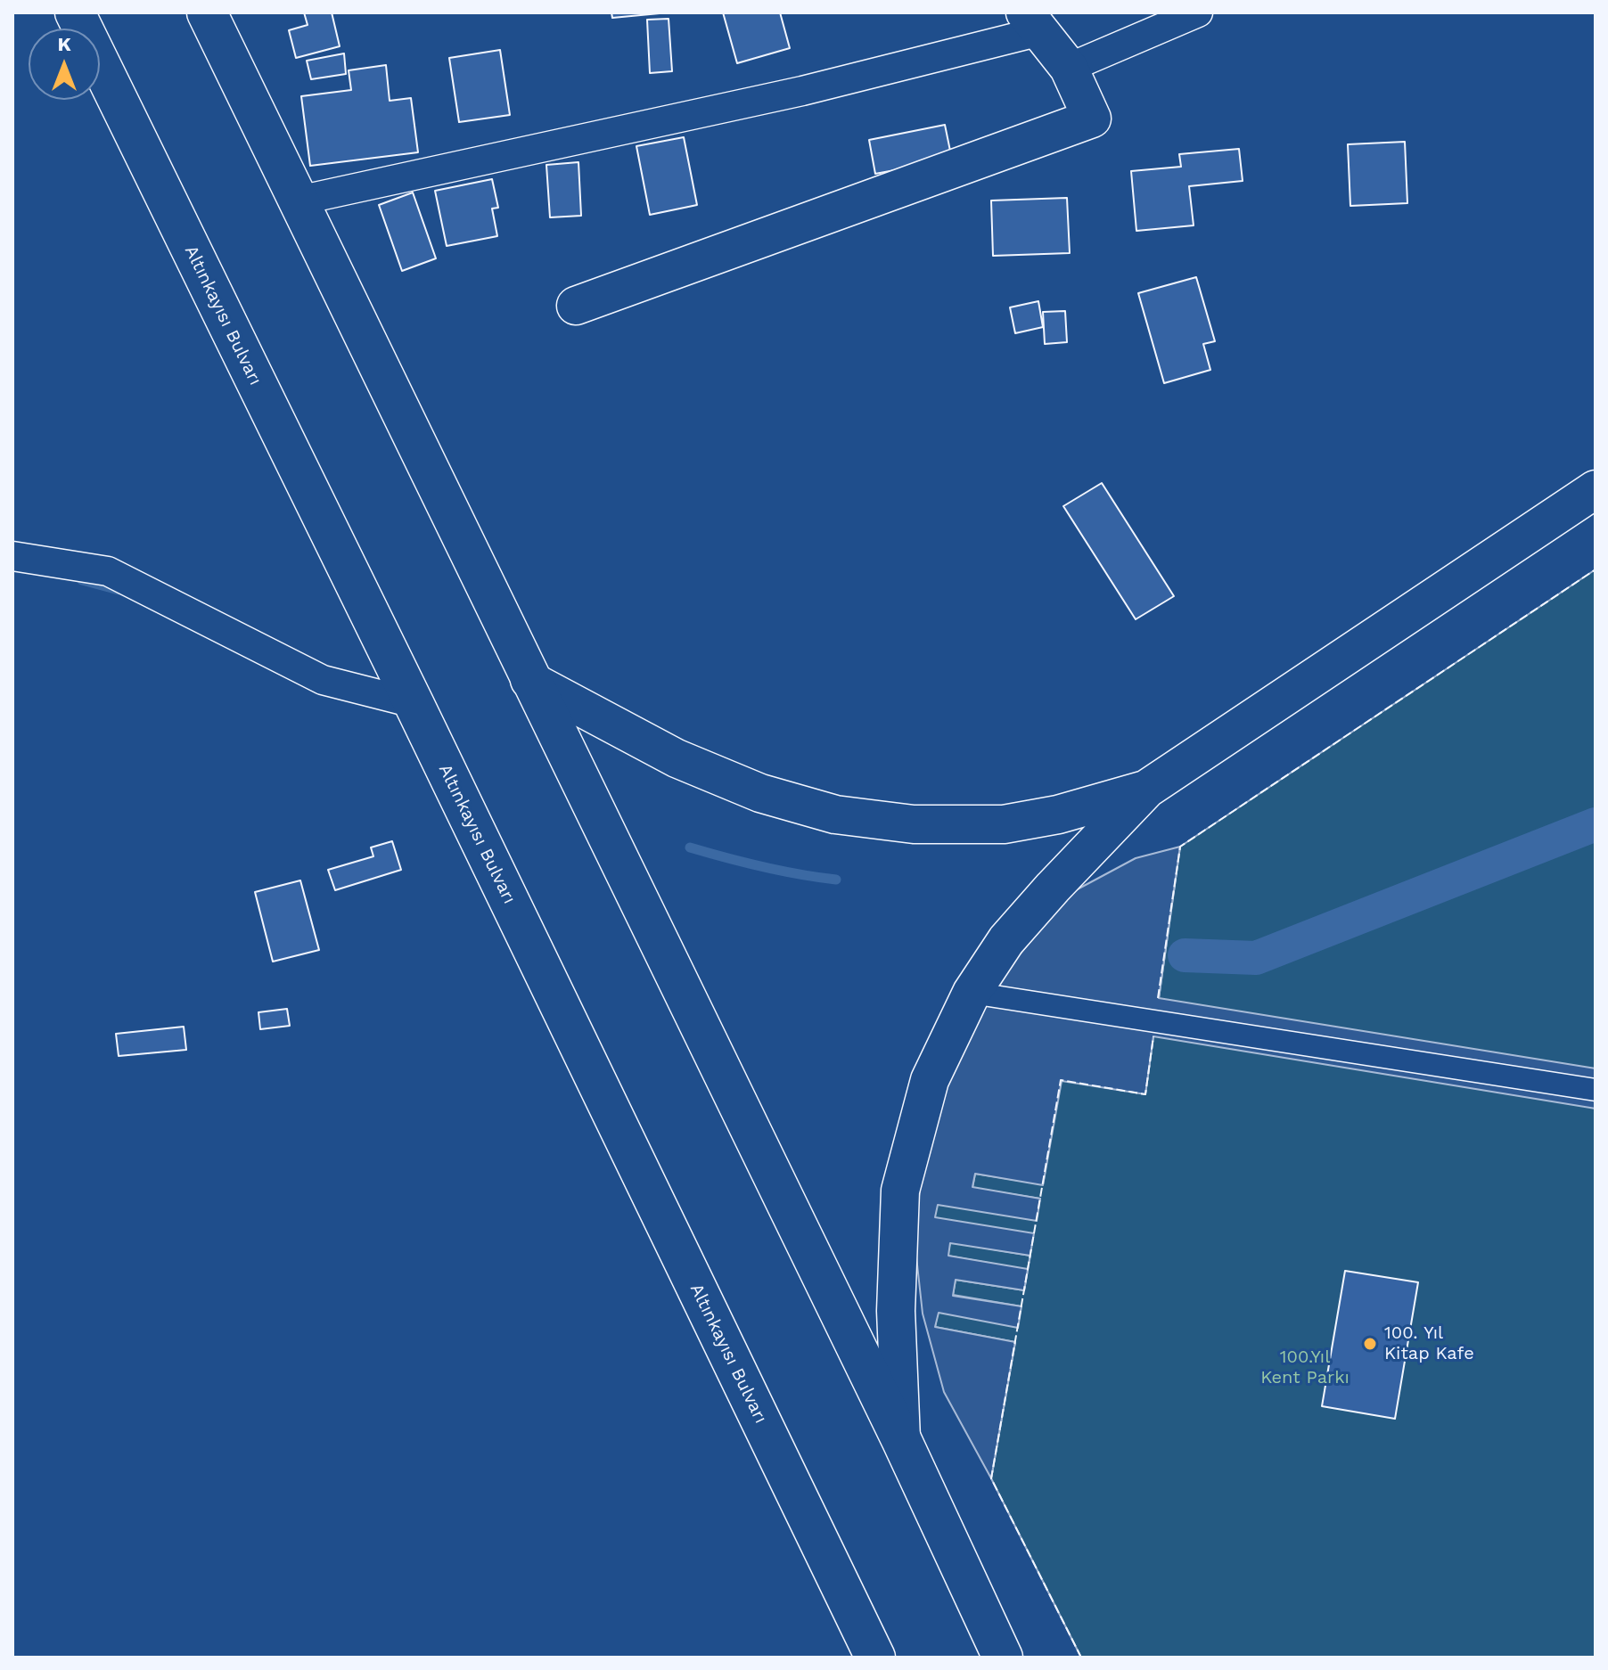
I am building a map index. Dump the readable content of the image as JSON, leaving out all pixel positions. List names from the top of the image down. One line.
{"streets":{"main road":["Altınkayısı Bulvarı"]},"parks":["100.Yıl Kent Parkı"],"places":["100. Yıl Kitap Kafe"],"north":"top"}
